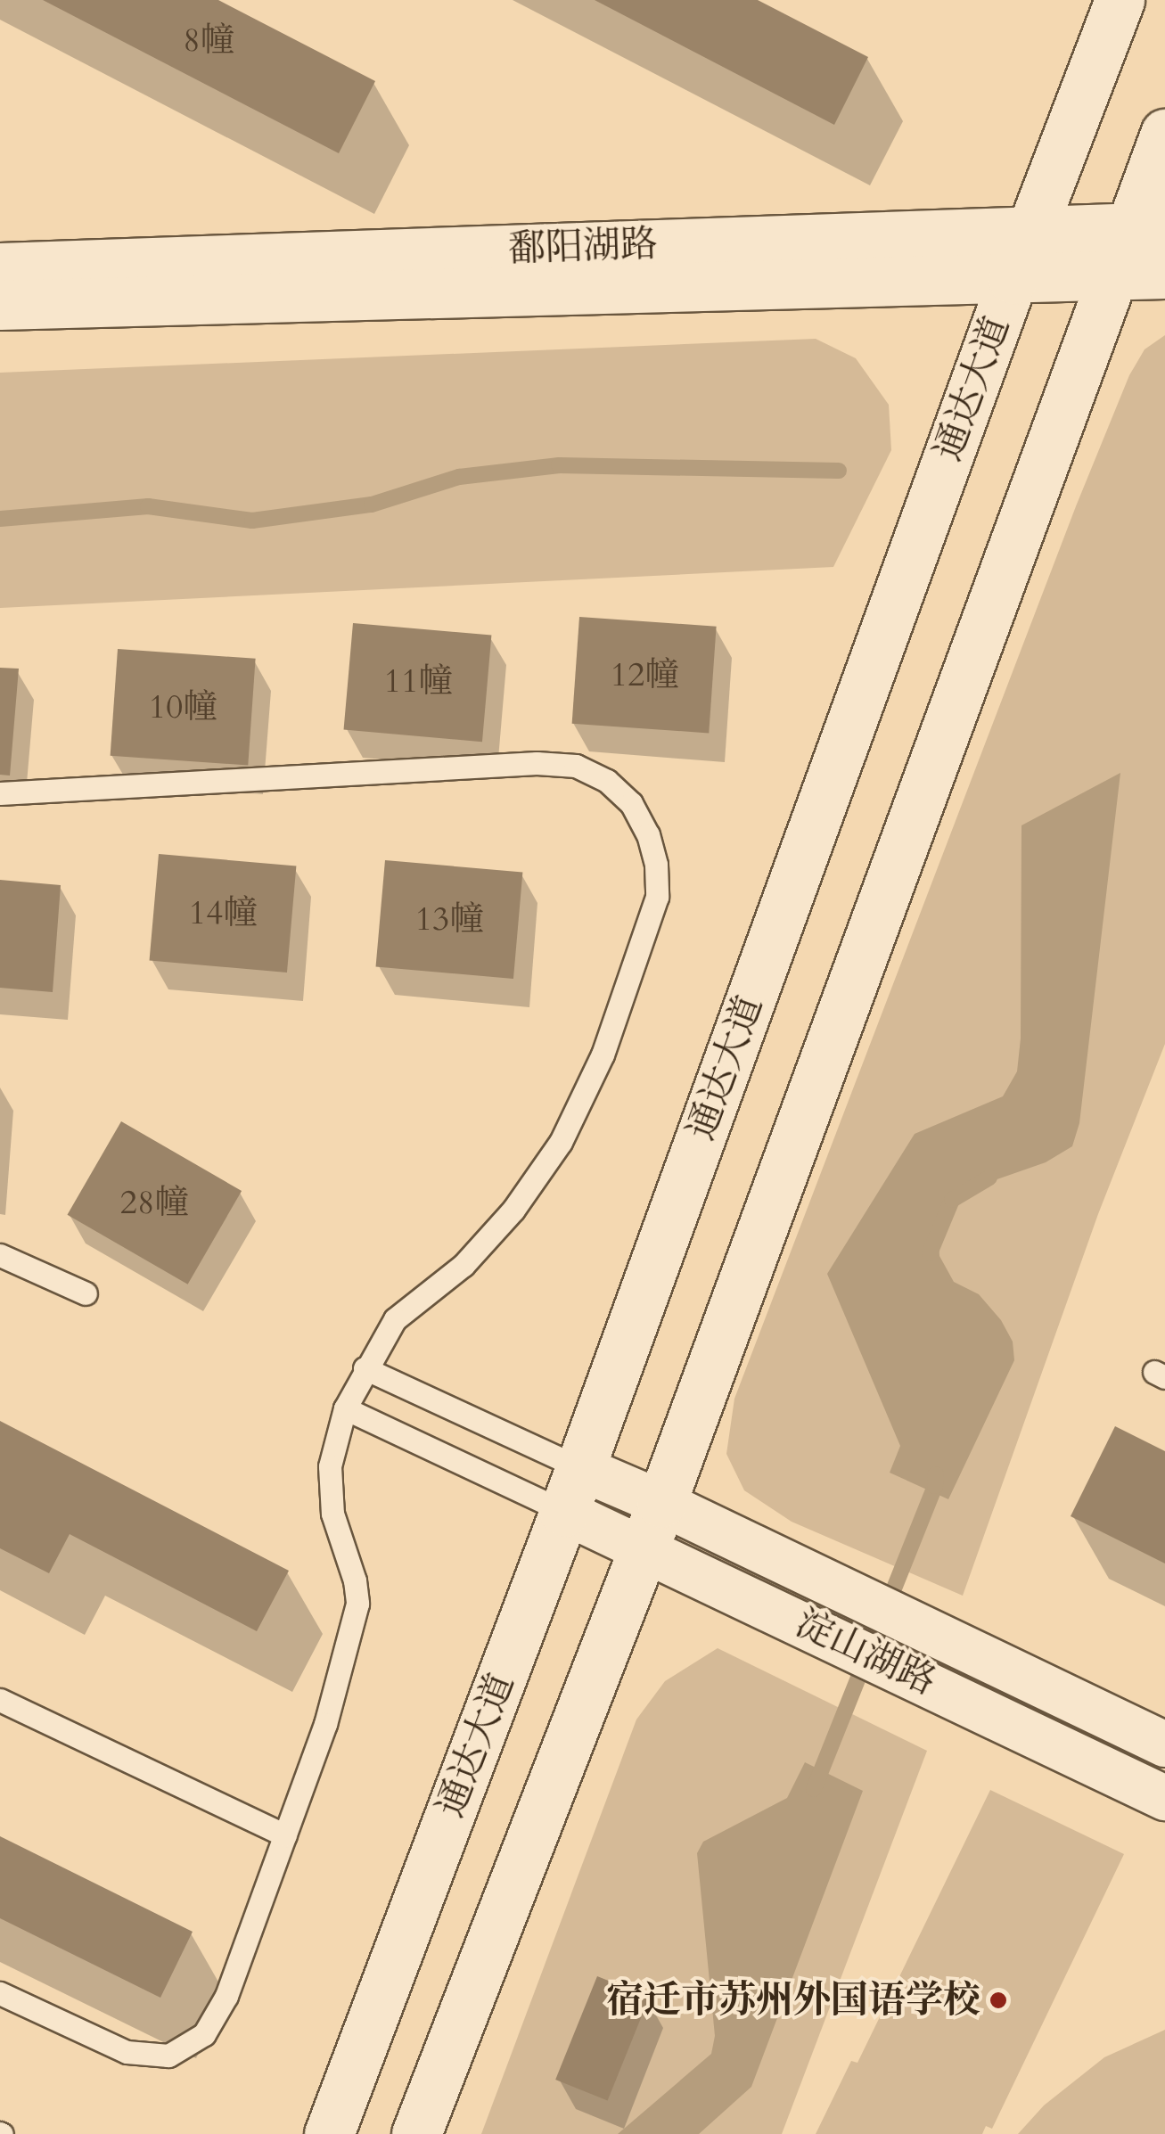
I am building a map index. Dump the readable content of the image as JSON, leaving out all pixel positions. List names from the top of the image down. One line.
{"streets":{"main road":["鄱阳湖路","通达大道"],"street":["淀山湖路"]},"crossings":[["鄱阳湖路","通达大道"],["通达大道","淀山湖路"]],"places":["宿迁市苏州外国语学校"],"house_numbers":["8幢","12幢","11幢","10幢","14幢","13幢","28幢"]}
